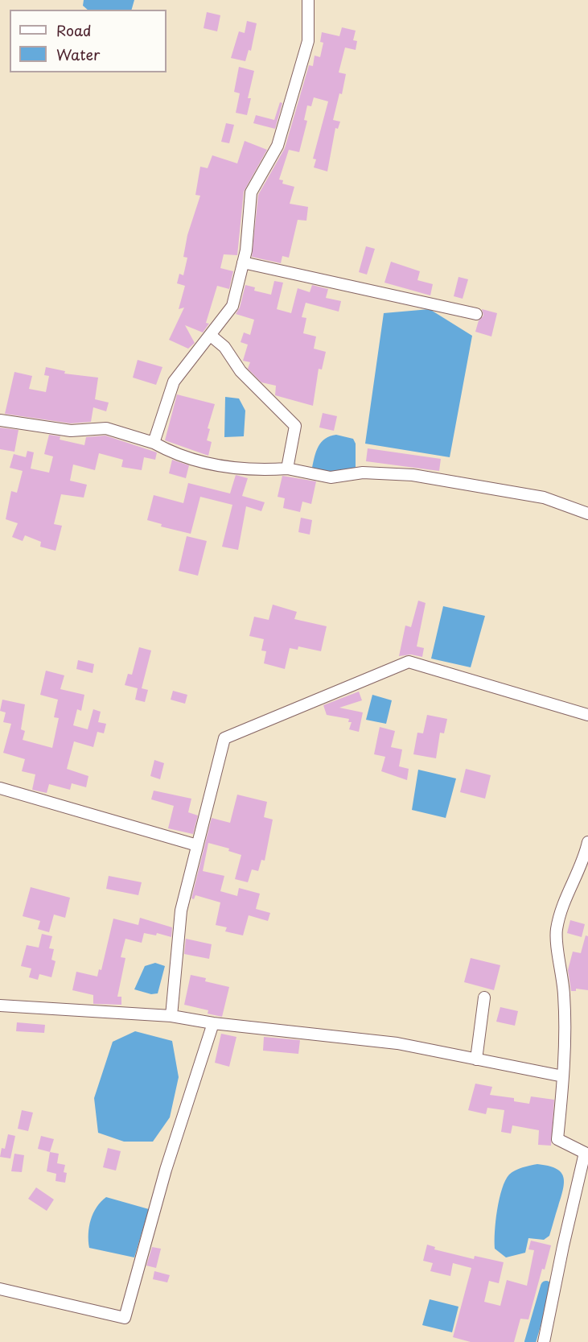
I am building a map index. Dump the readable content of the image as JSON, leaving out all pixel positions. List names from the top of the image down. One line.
{"legend":["Road","Water"]}
